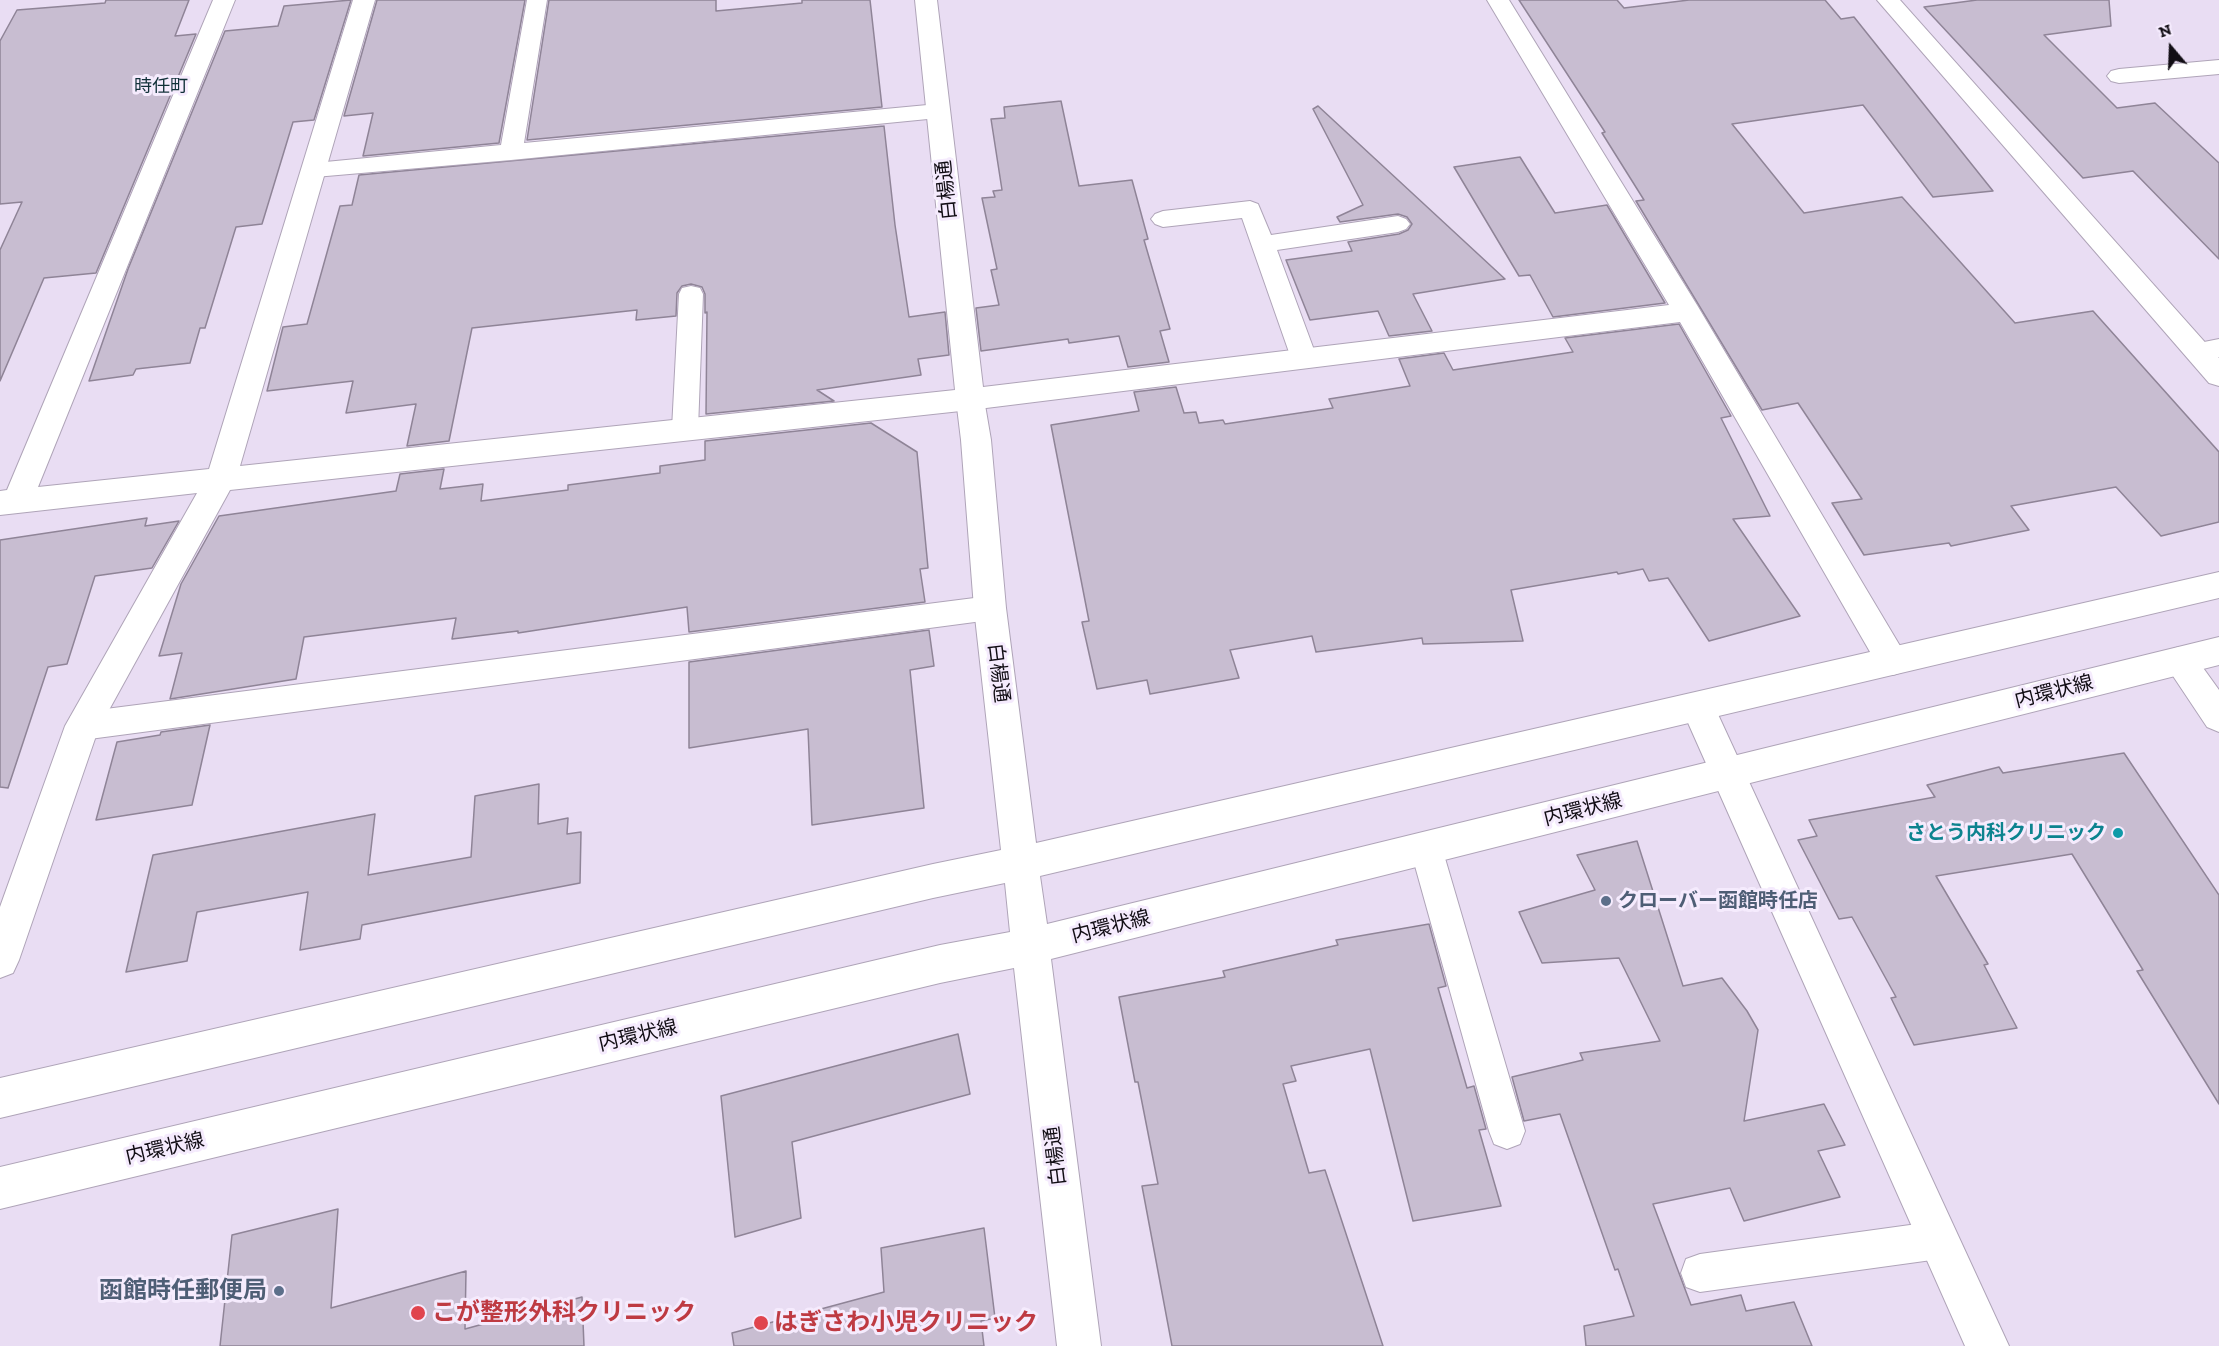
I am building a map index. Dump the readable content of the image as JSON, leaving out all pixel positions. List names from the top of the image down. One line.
{"streets":{"street":["白楊通","内環状線"]},"crossings":[["白楊通","内環状線"]],"districts":["時任町"],"places":["さとう内科クリニック","クローバー函館時任店","函館時任郵便局","こが整形外科クリニック","はぎさわ小児クリニック"],"north":"top"}
